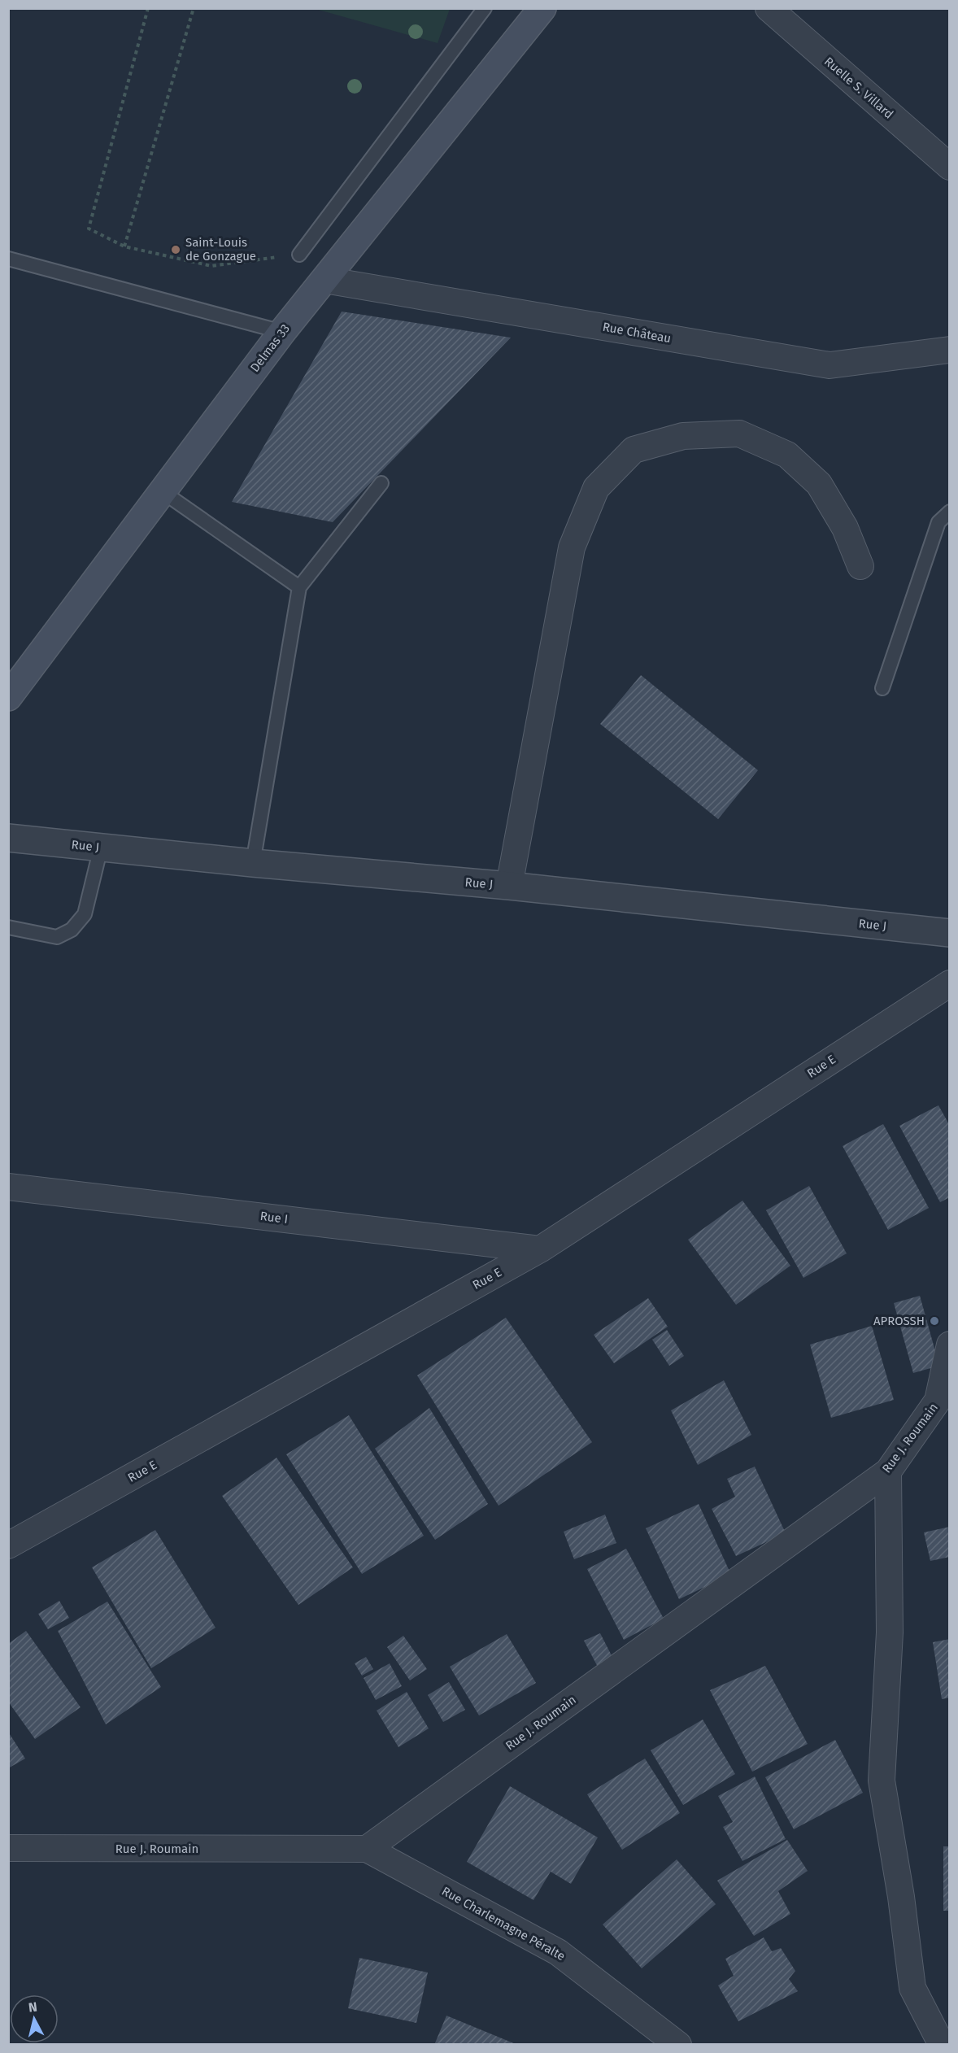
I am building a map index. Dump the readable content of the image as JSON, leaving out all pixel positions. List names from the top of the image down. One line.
{"streets":{"main road":["Delmas 33"],"street":["Ruelle S. Villard","Rue Château","Rue J","Rue E","Rue I","Rue J. Roumain","Rue Charlemagne Péralte"]},"crossings":[["Rue Château","Delmas 33"],["Rue E","Rue I"],["Rue J. Roumain","Rue Charlemagne Péralte"]],"places":["Saint-Louis de Gonzague","APROSSH"],"north":"top"}
